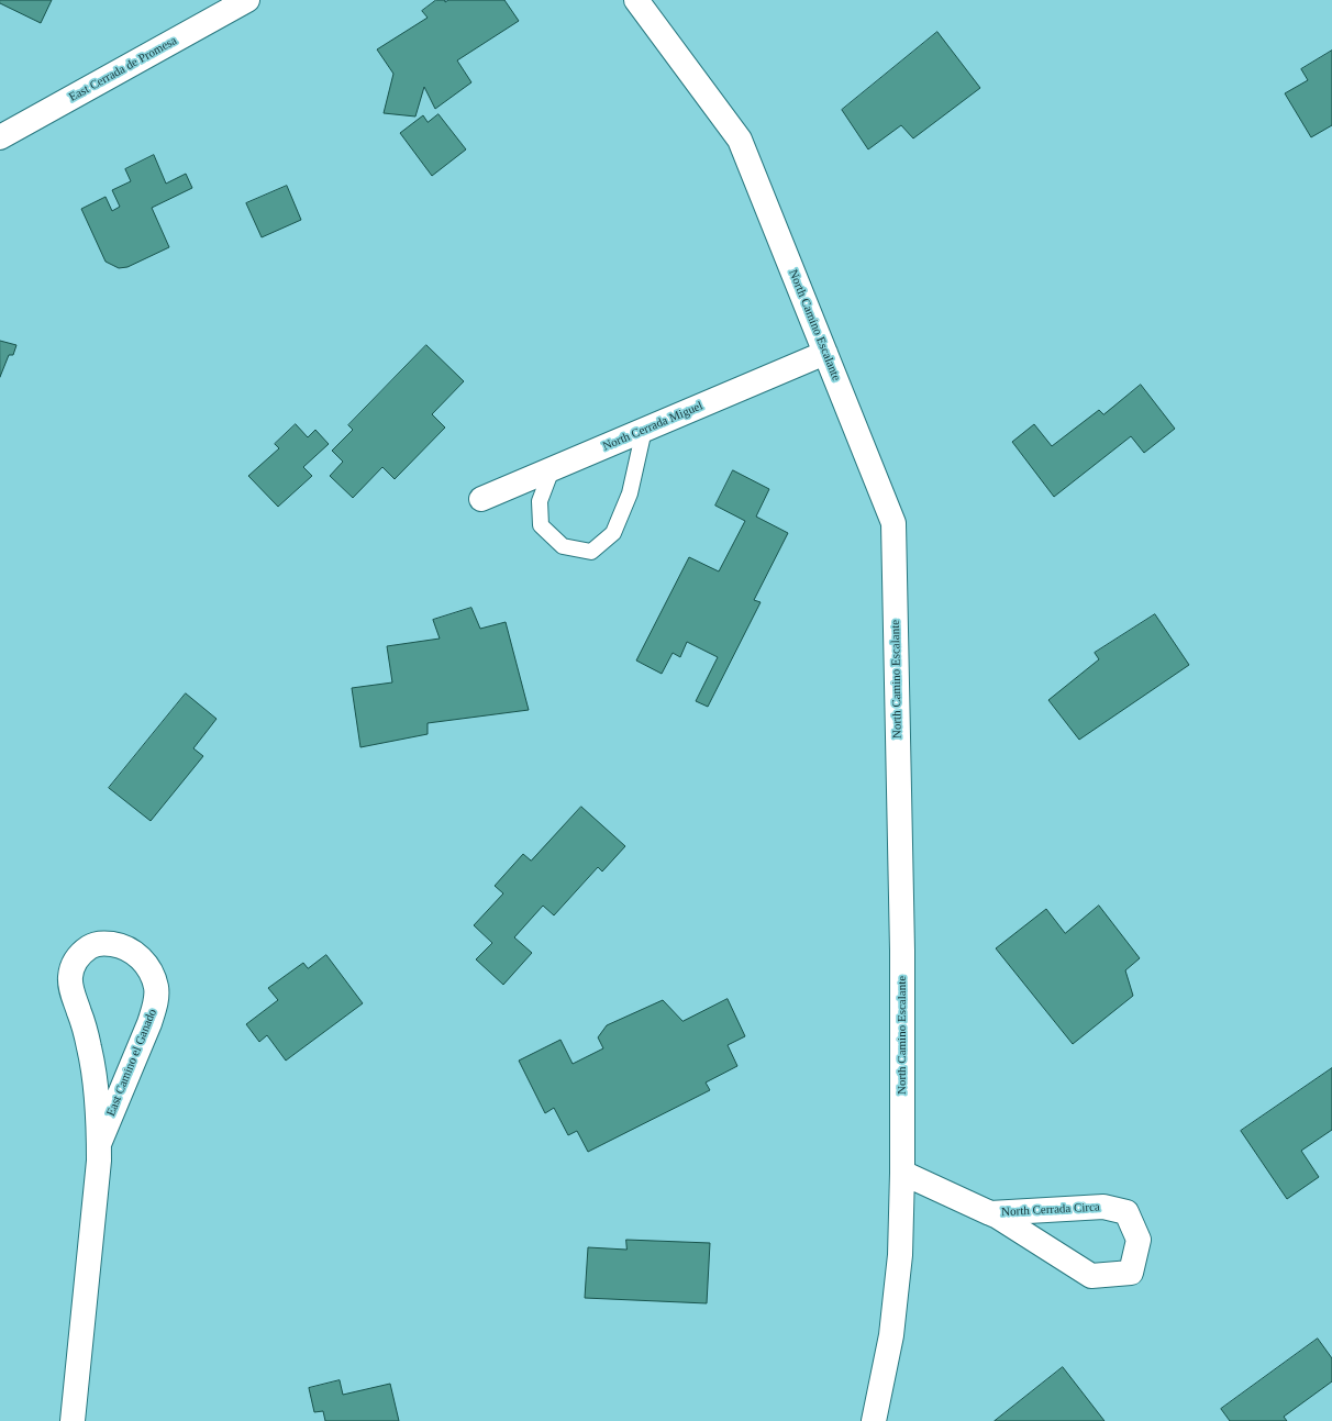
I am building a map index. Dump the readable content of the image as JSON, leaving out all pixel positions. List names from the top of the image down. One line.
{"streets":{"street":["East Cerrada de Promesa","North Camino Escalante","North Cerrada Miguel","East Camino el Ganado","North Cerrada Circa"]},"crossings":[["North Camino Escalante","North Cerrada Miguel"],["North Camino Escalante","North Cerrada Circa"]]}
